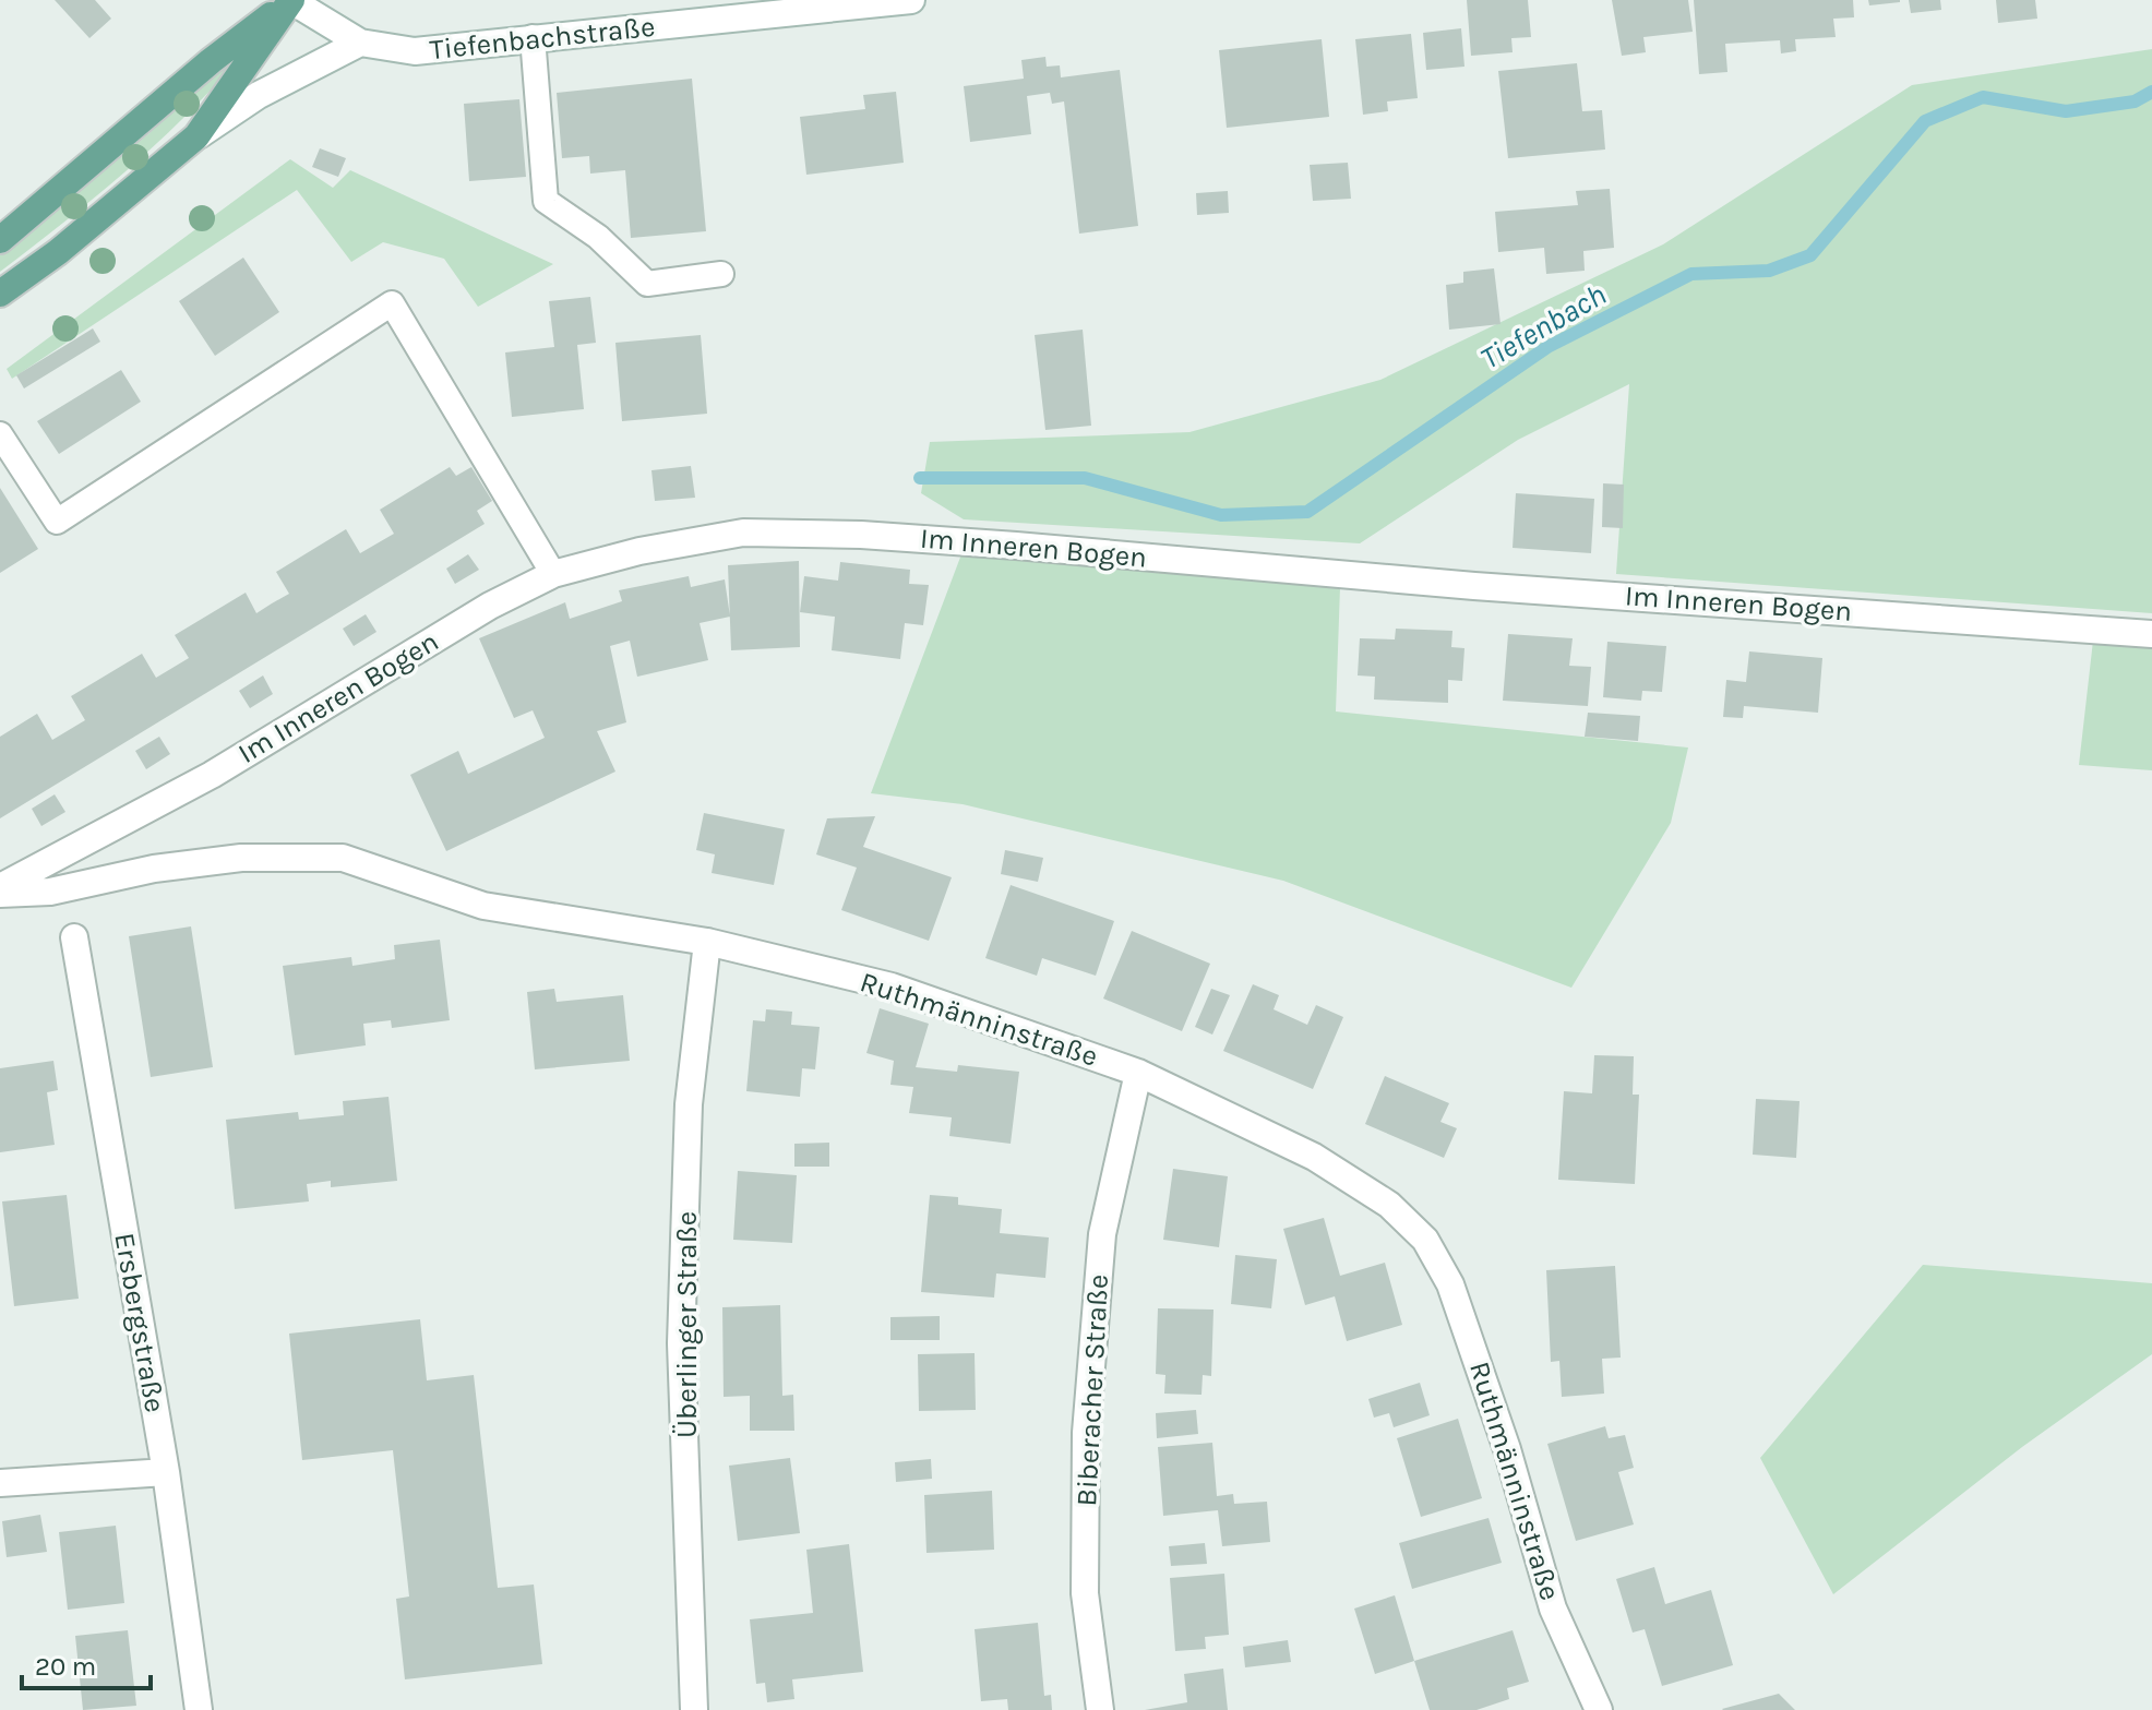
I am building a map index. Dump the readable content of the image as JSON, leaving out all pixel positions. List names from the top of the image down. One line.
{"streets":{"street":["Tiefenbachstraße","Im Inneren Bogen","Ruthmänninstraße","Ersbergstraße","Überlinger Straße","Biberacher Straße"]},"crossings":[["Im Inneren Bogen","Ruthmänninstraße"],["Ruthmänninstraße","Überlinger Straße"],["Ruthmänninstraße","Biberacher Straße"]],"water":["Tiefenbach"],"scale_bar":"20 m"}
